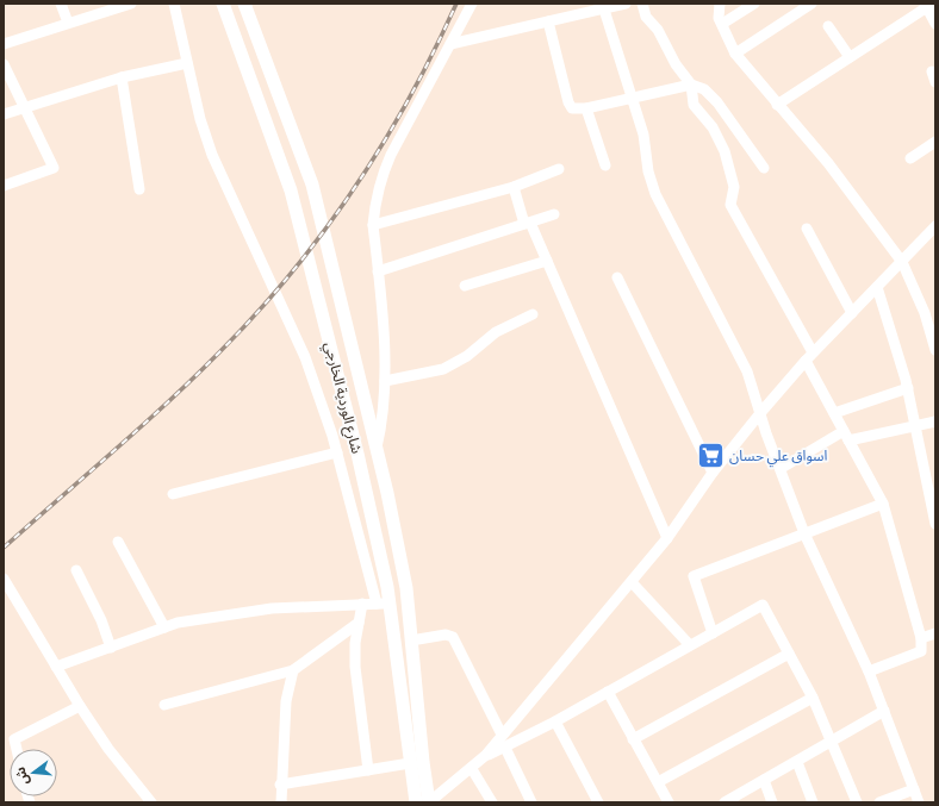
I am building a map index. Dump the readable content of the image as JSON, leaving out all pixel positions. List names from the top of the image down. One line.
{"streets":{"main road":["شارع الوردية الخارجي"]},"places":{"supermarket":["اسواق علي حسان"]},"north":"left"}
